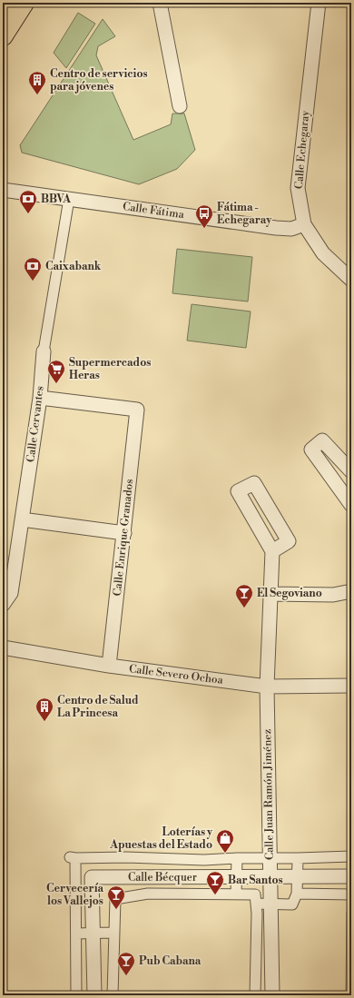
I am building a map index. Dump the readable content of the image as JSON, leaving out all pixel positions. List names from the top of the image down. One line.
{"streets":{"street":["Calle Echegaray","Calle Fátima","Calle Cervantes","Calle Enrique Granados","Calle Severo Ochoa","Calle Juan Ramón Jiménez","Calle Bécquer"]},"crossings":[["Calle Echegaray","Calle Fátima"],["Calle Fátima","Calle Cervantes"],["Calle Cervantes","Calle Enrique Granados"],["Calle Enrique Granados","Calle Severo Ochoa"],["Calle Severo Ochoa","Calle Juan Ramón Jiménez"],["Calle Juan Ramón Jiménez","Calle Bécquer"]],"places":{"building":["Centro de servicios para jóvenes","Centro de Salud La Princesa"],"bank":["BBVA","Caixabank"],"bus stop":["Fátima - Echegaray"],"supermarket":["Supermercados Heras"],"bar":["El Segoviano","Bar Santos","Cervecería los Vallejos","Pub Cabana"],"shop":["Loterías y Apuestas del Estado"]}}
